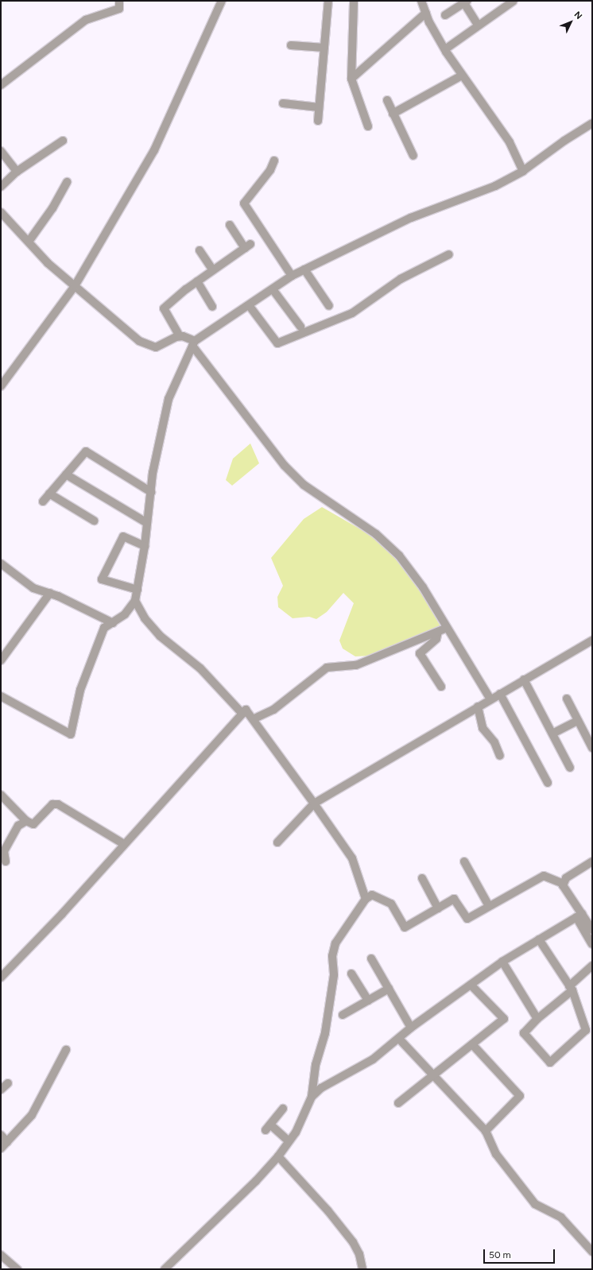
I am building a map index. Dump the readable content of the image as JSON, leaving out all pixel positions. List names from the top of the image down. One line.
{"scale_bar":"50 m","north":"top right"}
